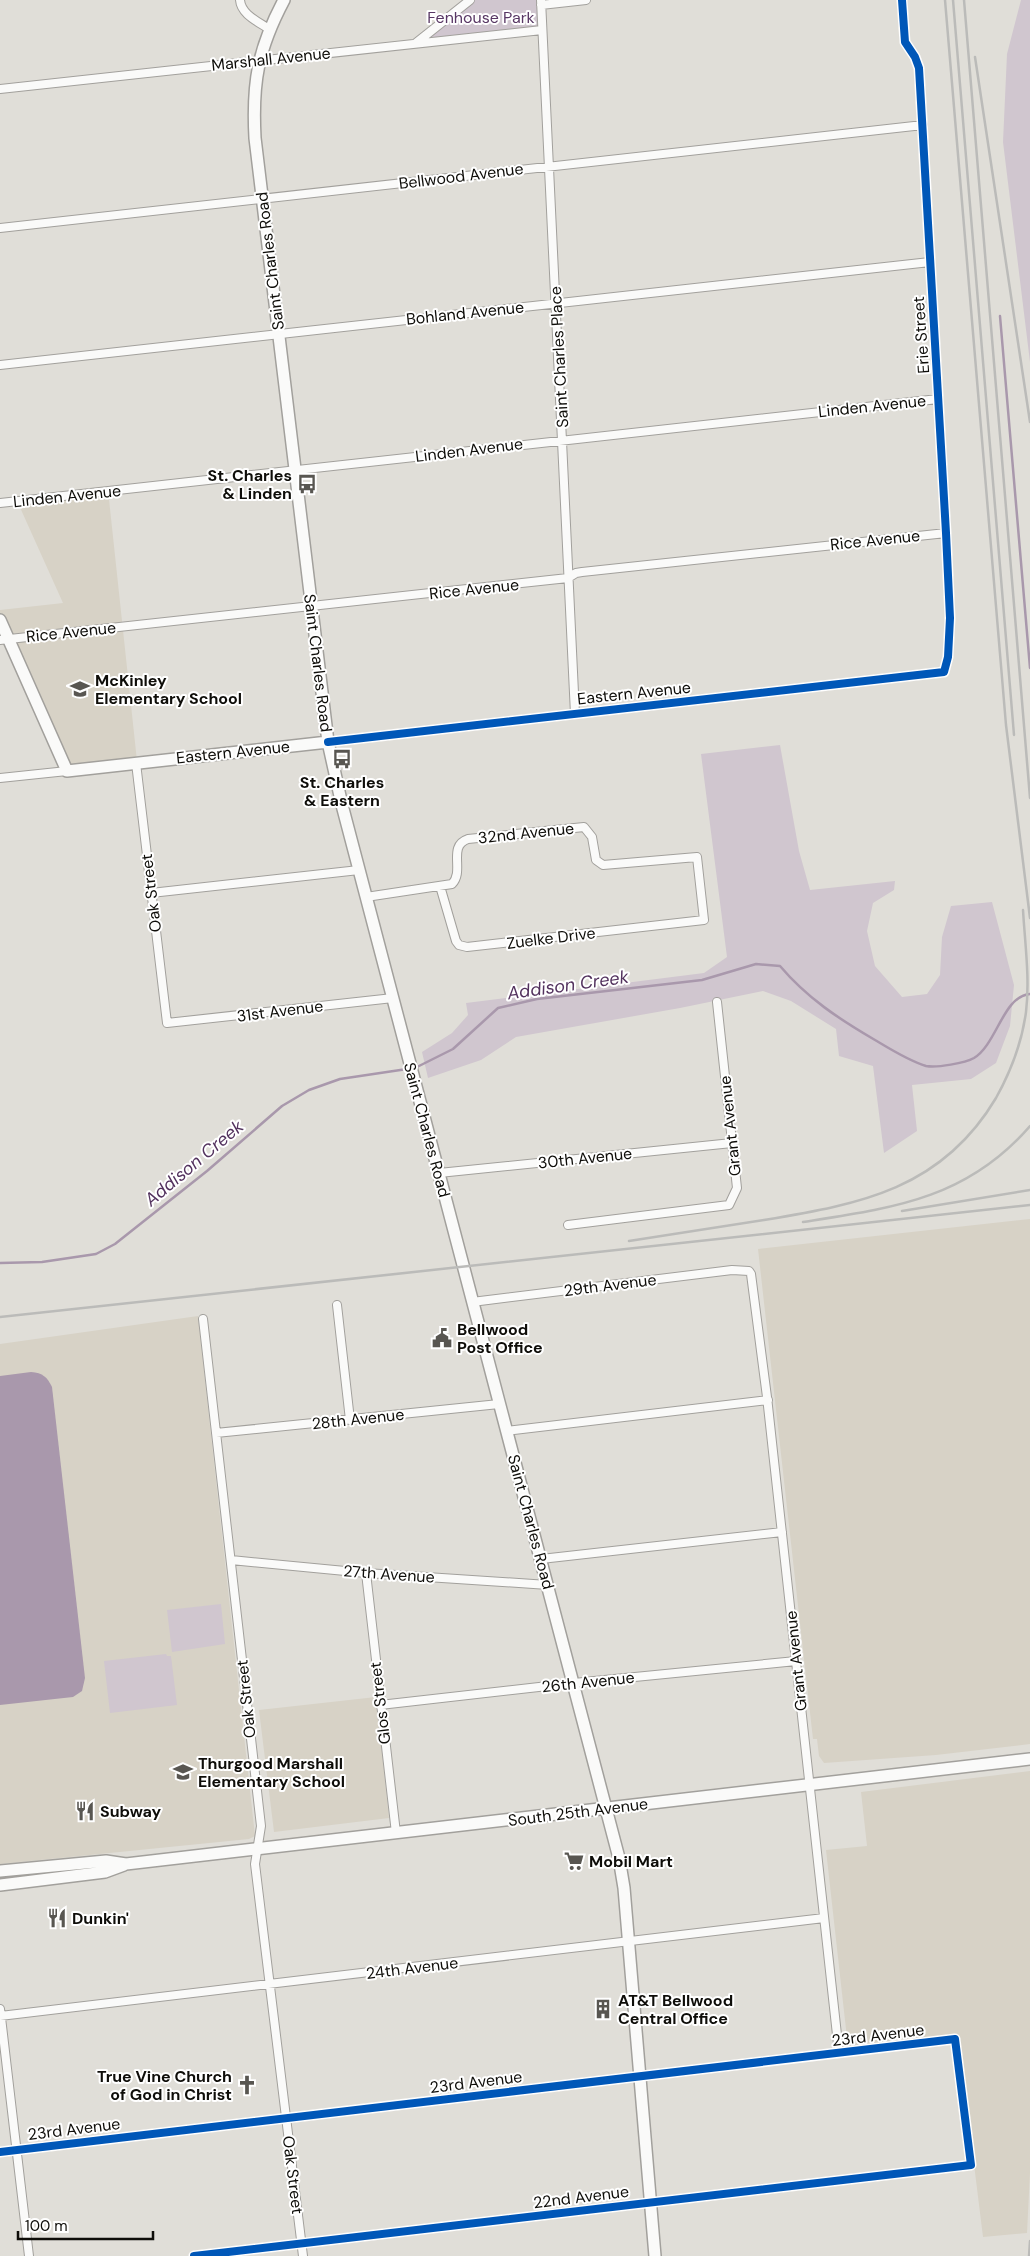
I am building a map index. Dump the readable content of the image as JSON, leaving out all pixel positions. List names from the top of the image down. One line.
{"streets":{"main road":["Saint Charles Road","Eastern Avenue","South 25th Avenue"],"street":["Marshall Avenue","Bellwood Avenue","Bohland Avenue","Erie Street","Saint Charles Place","Linden Avenue","Rice Avenue","32nd Avenue","Oak Street","Zuelke Drive","31st Avenue","Grant Avenue","30th Avenue","29th Avenue","28th Avenue","27th Avenue","26th Avenue","Glos Street","24th Avenue","23rd Avenue","22nd Avenue"]},"crossings":[["Marshall Avenue","Saint Charles Road"],["Marshall Avenue","Saint Charles Place"],["Bellwood Avenue","Saint Charles Road"],["Bellwood Avenue","Erie Street"],["Bellwood Avenue","Saint Charles Place"],["Saint Charles Road","Bohland Avenue"],["Saint Charles Road","Linden Avenue"],["Saint Charles Road","Rice Avenue"],["Saint Charles Road","Eastern Avenue"],["Saint Charles Road","31st Avenue"],["Saint Charles Road","30th Avenue"],["Saint Charles Road","29th Avenue"],["Saint Charles Road","28th Avenue"],["Saint Charles Road","27th Avenue"],["Saint Charles Road","26th Avenue"],["Saint Charles Road","South 25th Avenue"],["Saint Charles Road","24th Avenue"],["Saint Charles Road","23rd Avenue"],["Saint Charles Road","22nd Avenue"],["Bohland Avenue","Erie Street"],["Bohland Avenue","Saint Charles Place"],["Erie Street","Linden Avenue"],["Erie Street","Rice Avenue"],["Erie Street","Eastern Avenue"],["Saint Charles Place","Linden Avenue"],["Saint Charles Place","Rice Avenue"],["Saint Charles Place","Eastern Avenue"],["Eastern Avenue","Oak Street"],["32nd Avenue","Zuelke Drive"],["Oak Street","31st Avenue"],["Oak Street","28th Avenue"],["Oak Street","27th Avenue"],["Oak Street","South 25th Avenue"],["Oak Street","24th Avenue"],["Oak Street","23rd Avenue"],["Oak Street","22nd Avenue"],["Grant Avenue","30th Avenue"],["Grant Avenue","29th Avenue"],["Grant Avenue","26th Avenue"],["Grant Avenue","South 25th Avenue"],["Grant Avenue","24th Avenue"],["Grant Avenue","23rd Avenue"],["27th Avenue","Glos Street"],["26th Avenue","Glos Street"],["Glos Street","South 25th Avenue"],["23rd Avenue","22nd Avenue"]],"water":["Addison Creek"],"parks":["Fenhouse Park"],"places":{"bus stop":["St. Charles & Linden","St. Charles & Eastern"],"school or university":["McKinley Elementary School","Thurgood Marshall Elementary School"],"public building":["Bellwood Post Office"],"restaurant":["Subway","Dunkin'"],"supermarket":["Mobil Mart"],"building":["AT&T Bellwood Central Office"],"church":["True Vine Church of God in Christ"]},"scale_bar":"100 m"}
